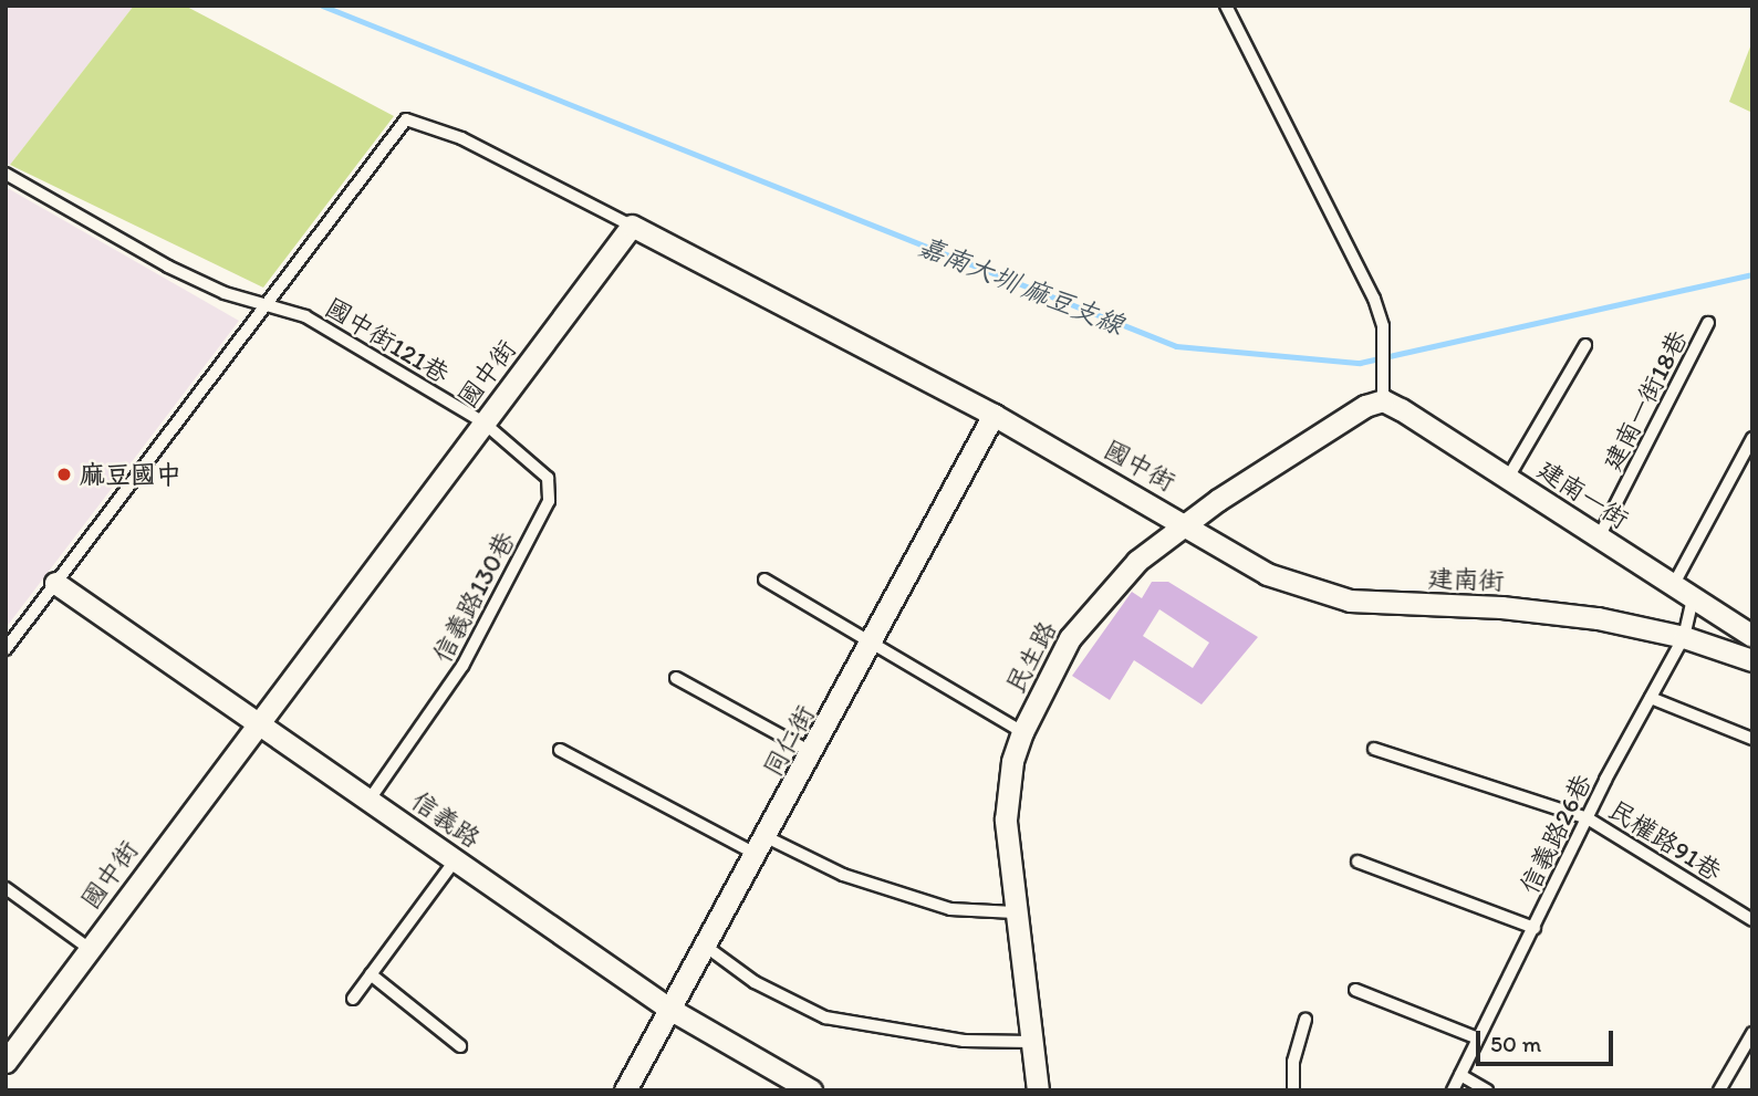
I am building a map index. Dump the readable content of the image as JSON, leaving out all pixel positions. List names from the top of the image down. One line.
{"streets":{"street":["國中街","建南一街","建南街","民生路","同仁街","信義路"],"lane":["國中街121巷","建南一街18巷","信義路130巷","信義路26巷","民權路91巷"]},"crossings":[["國中街121巷","國中街"],["國中街121巷","信義路130巷"],["國中街","建南街"],["國中街","信義路130巷"],["國中街","民生路"],["國中街","同仁街"],["國中街","信義路"],["建南一街18巷","建南一街"],["建南一街","民生路"],["建南一街","信義路26巷"],["建南街","民生路"],["建南街","信義路26巷"],["信義路130巷","信義路"],["同仁街","信義路"],["信義路26巷","民權路91巷"]],"water":["嘉南大圳 麻豆支線"],"places":["麻豆國中"],"scale_bar":"50 m"}
